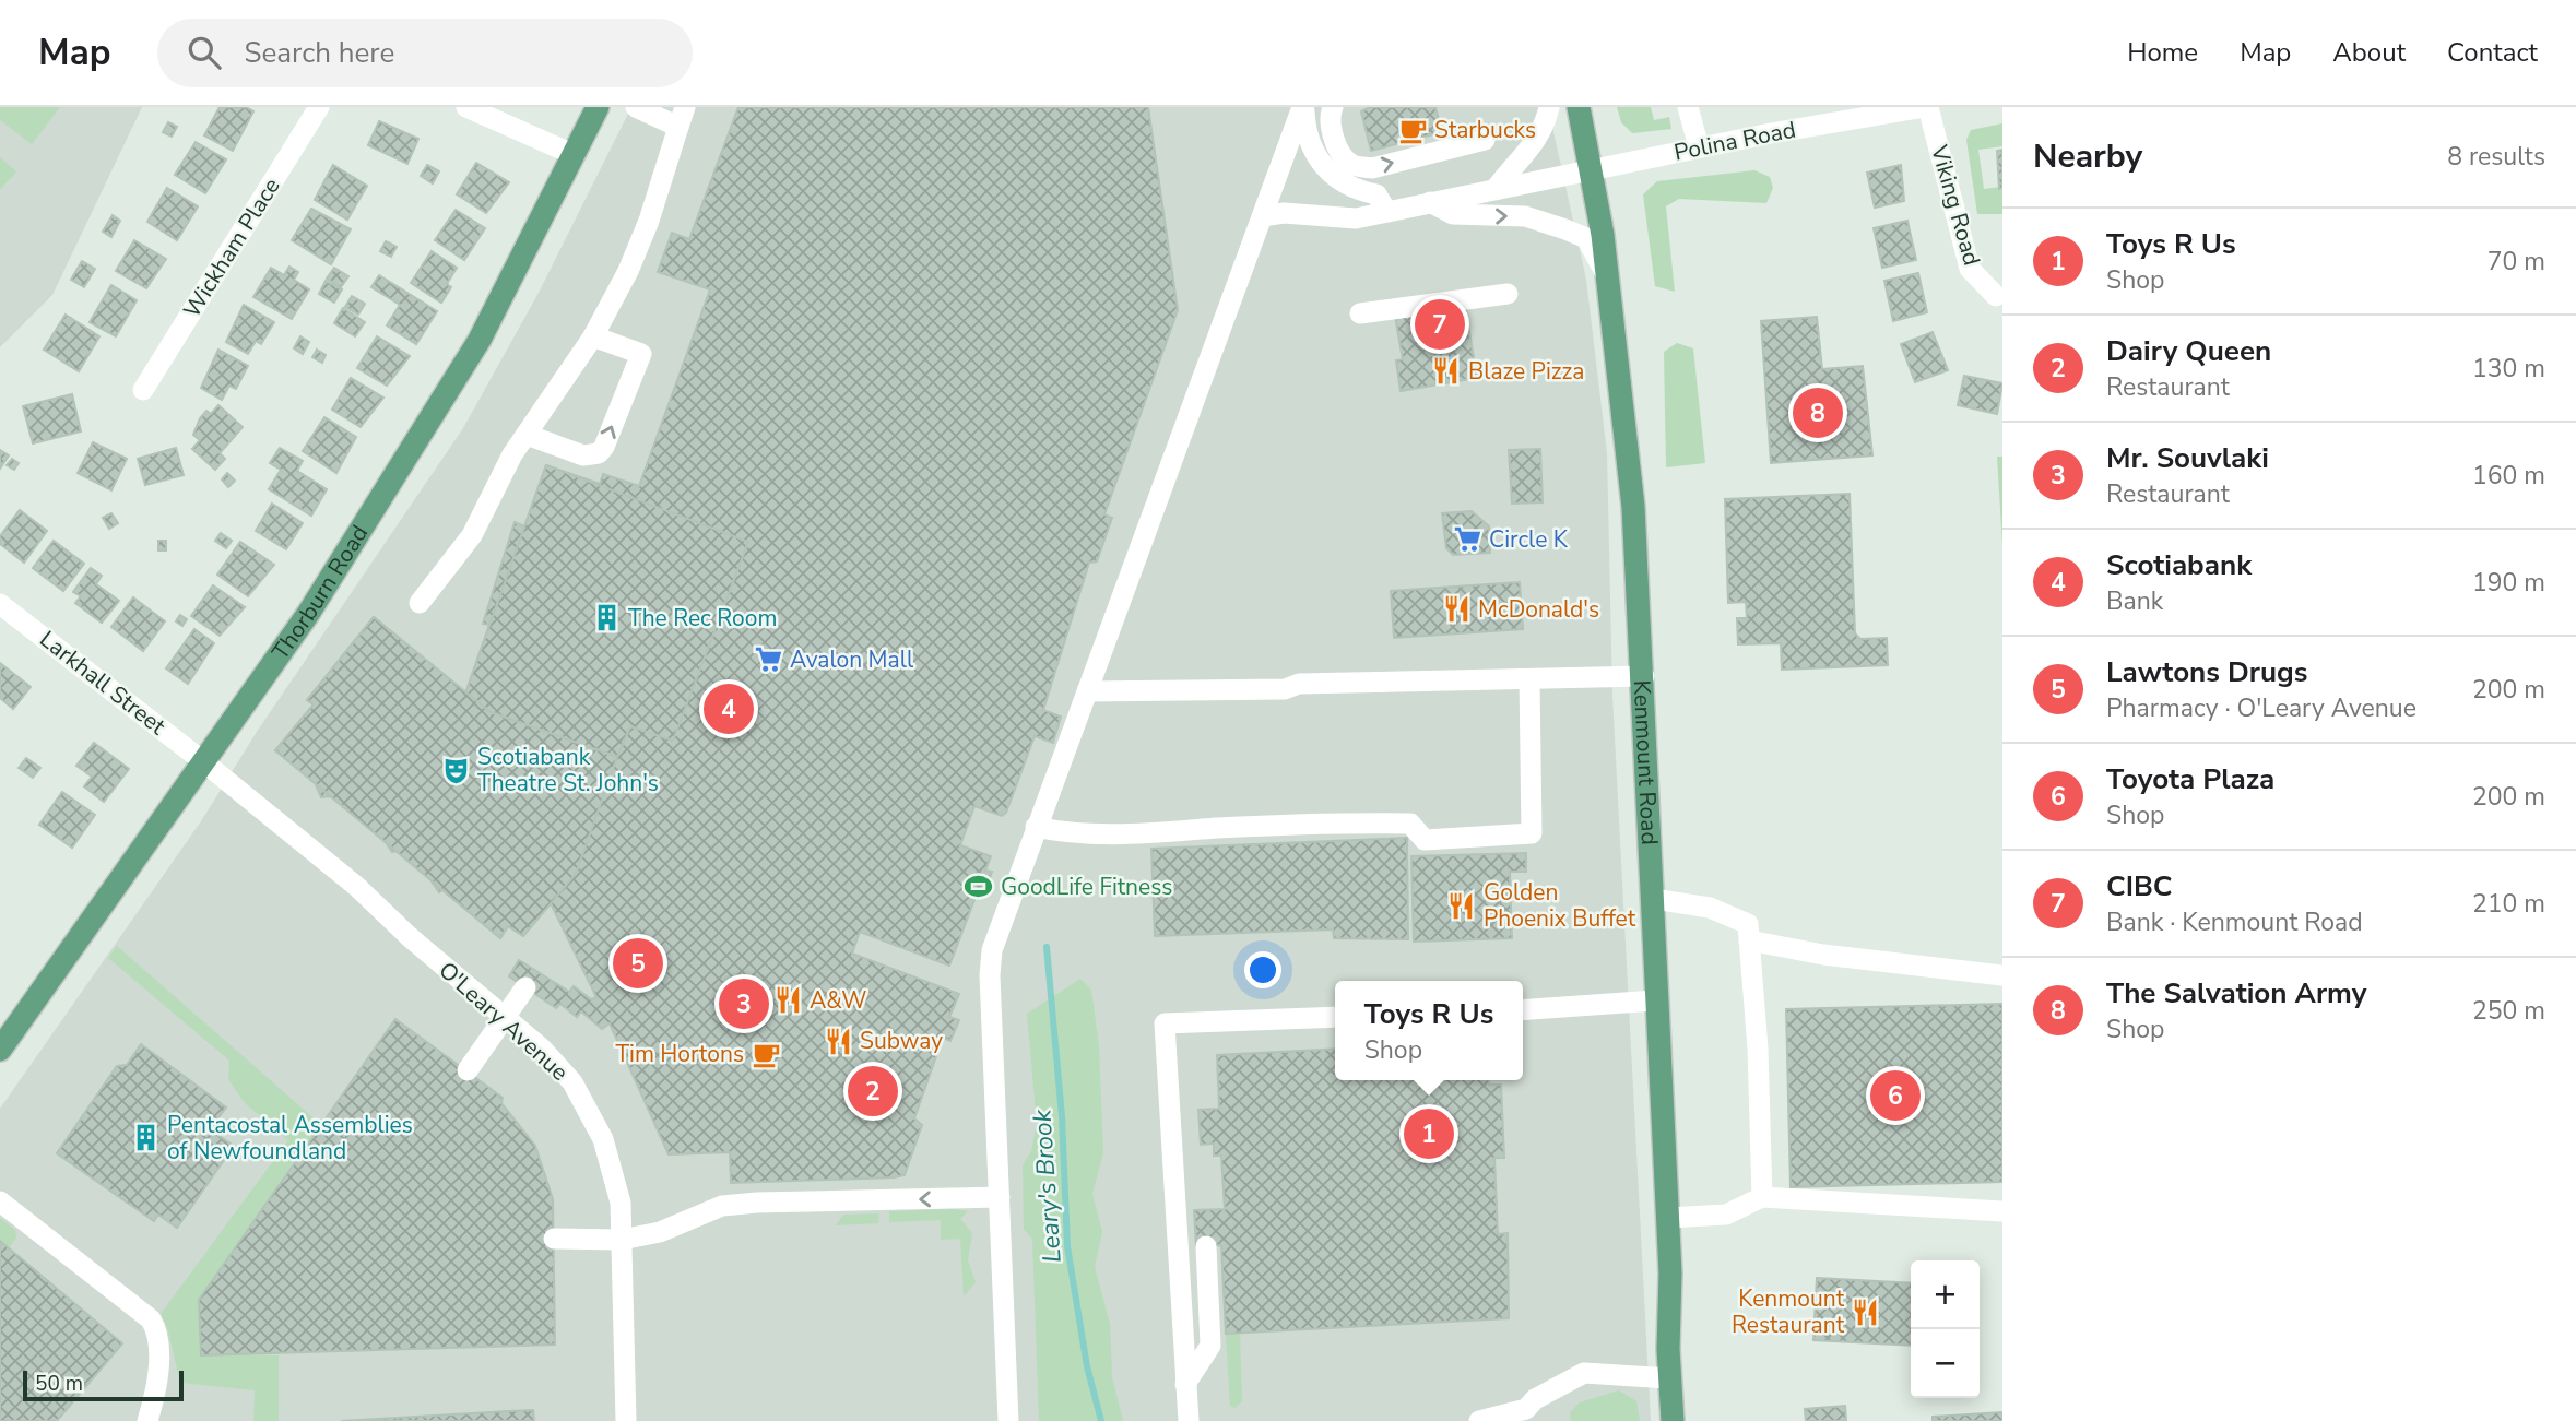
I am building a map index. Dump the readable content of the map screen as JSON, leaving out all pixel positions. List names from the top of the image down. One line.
{"streets":{"main road":["Thorburn Road","Kenmount Road"],"street":["Polina Road","Viking Road","Wickham Place","Larkhall Street","O'Leary Avenue"]},"crossings":[["Polina Road","Viking Road"],["Polina Road","Kenmount Road"],["Thorburn Road","Larkhall Street"],["Thorburn Road","O'Leary Avenue"],["Larkhall Street","O'Leary Avenue"]],"water":["Leary's Brook"],"places":{"cafe":["Starbucks","Tim Hortons"],"restaurant":["Blaze Pizza","McDonald's","Golden Phoenix Buffet","A&W","Subway","Kenmount Restaurant"],"supermarket":["Circle K","Avalon Mall"],"building":["The Rec Room","Pentacostal Assemblies of Newfoundland"],"theatre":["Scotiabank Theatre St. John's"],"sports":["GoodLife Fitness"]},"scale_bar":"50 m","page":{"header":"Map","search":"Search here","nav":["Home","Map","About","Contact"],"heading":["Nearby","8 results"],"list":[{"mark":"1","name":"Toys R Us","note":"Shop","value":"70 m"},{"mark":"2","name":"Dairy Queen","note":"Restaurant","value":"130 m"},{"mark":"3","name":"Mr. Souvlaki","note":"Restaurant","value":"160 m"},{"mark":"4","name":"Scotiabank","note":"Bank","value":"190 m"},{"mark":"5","name":"Lawtons Drugs","note":"Pharmacy · O'Leary Avenue","value":"200 m"},{"mark":"6","name":"Toyota Plaza","note":"Shop","value":"200 m"},{"mark":"7","name":"CIBC","note":"Bank · Kenmount Road","value":"210 m"},{"mark":"8","name":"The Salvation Army","note":"Shop","value":"250 m"}],"pins":["7","8","4","5","3","2","6","1"],"popup":["Toys R Us","Shop"],"map_buttons":["+","−"],"scale":"50 m"}}
